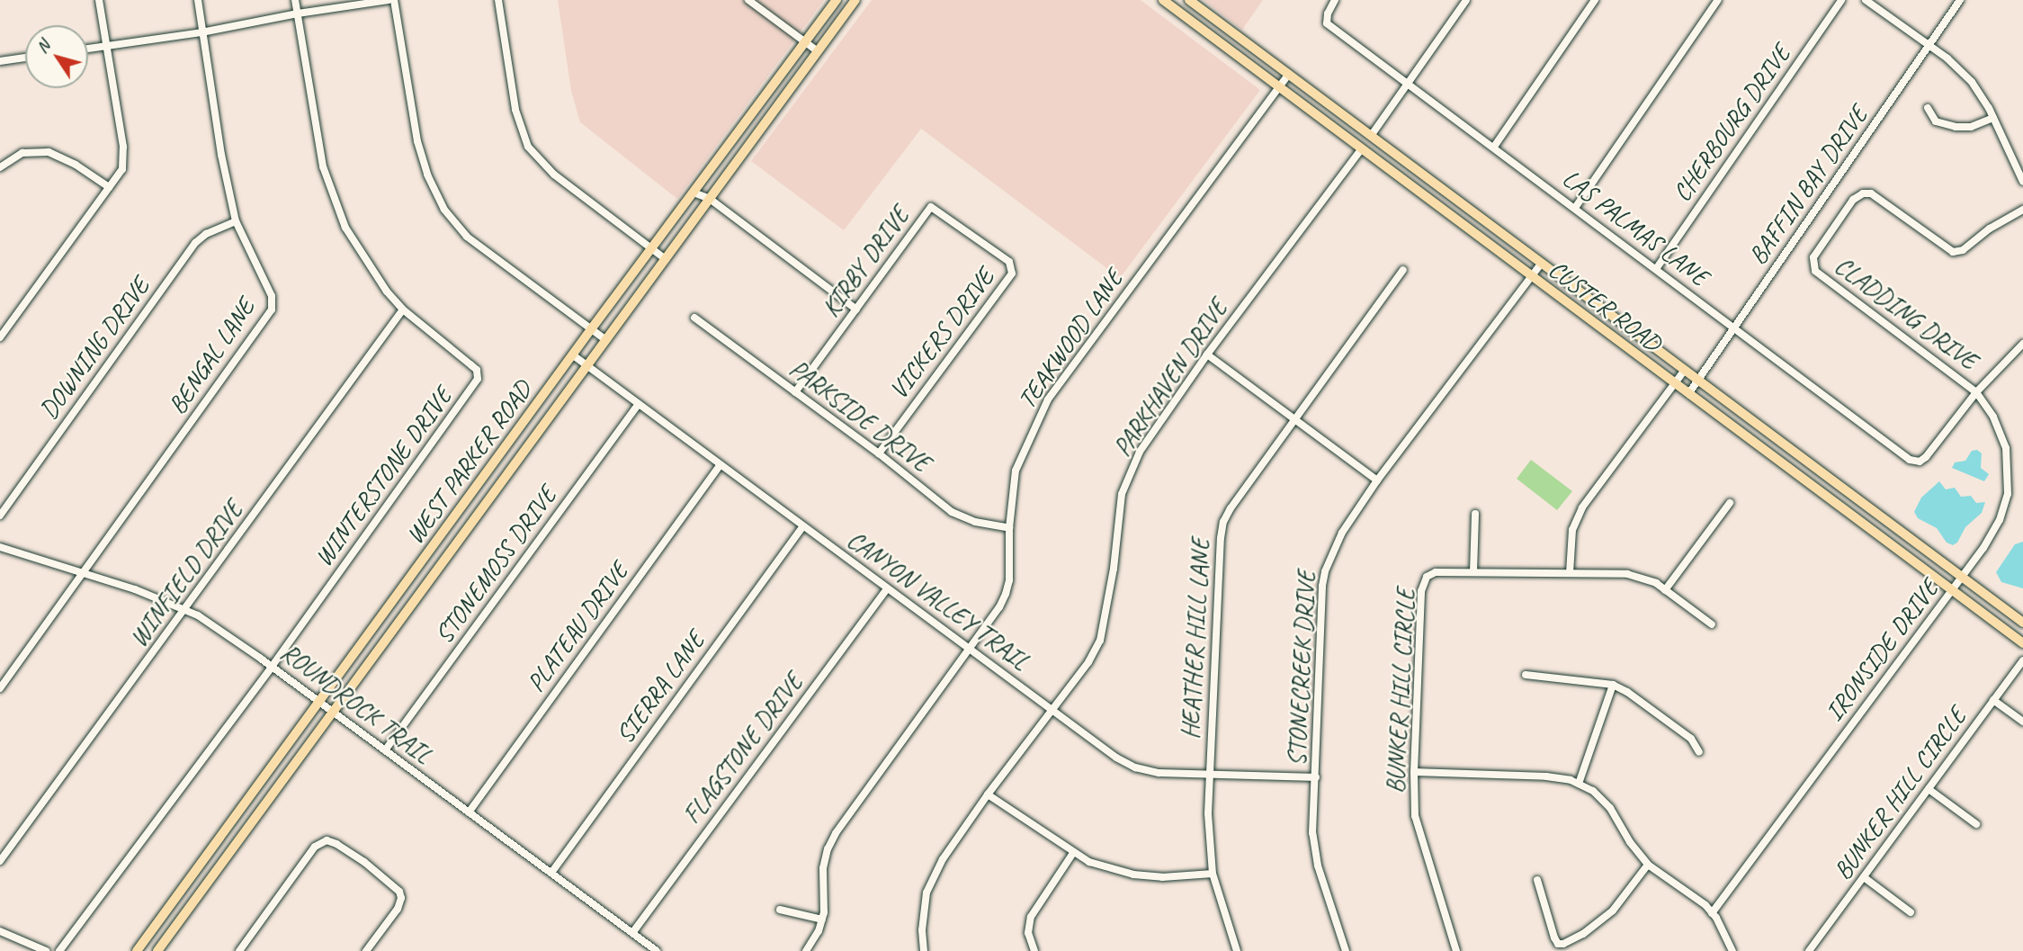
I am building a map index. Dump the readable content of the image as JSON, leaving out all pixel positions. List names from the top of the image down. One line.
{"streets":{"main road":["CUSTER ROAD","WEST PARKER ROAD"],"street":["CHERBOURG DRIVE","BAFFIN BAY DRIVE","LAS PALMAS LANE","KIRBY DRIVE","CLADDING DRIVE","VICKERS DRIVE","TEAKWOOD LANE","DOWNING DRIVE","BENGAL LANE","PARKHAVEN DRIVE","PARKSIDE DRIVE","WINTERSTONE DRIVE","STONEMOSS DRIVE","WINFIELD DRIVE","CANYON VALLEY TRAIL","PLATEAU DRIVE","HEATHER HILL LANE","IRONSIDE DRIVE","STONECREEK DRIVE","SIERRA LANE","BUNKER HILL CIRCLE","ROUNDROCK TRAIL","FLAGSTONE DRIVE"]},"crossings":[["CHERBOURG DRIVE","LAS PALMAS LANE"],["BAFFIN BAY DRIVE","LAS PALMAS LANE"],["BAFFIN BAY DRIVE","CUSTER ROAD"],["LAS PALMAS LANE","CLADDING DRIVE"],["LAS PALMAS LANE","IRONSIDE DRIVE"],["KIRBY DRIVE","VICKERS DRIVE"],["KIRBY DRIVE","PARKSIDE DRIVE"],["CUSTER ROAD","TEAKWOOD LANE"],["CUSTER ROAD","PARKHAVEN DRIVE"],["CUSTER ROAD","IRONSIDE DRIVE"],["CUSTER ROAD","STONECREEK DRIVE"],["CLADDING DRIVE","IRONSIDE DRIVE"],["VICKERS DRIVE","PARKSIDE DRIVE"],["TEAKWOOD LANE","PARKSIDE DRIVE"],["TEAKWOOD LANE","CANYON VALLEY TRAIL"],["DOWNING DRIVE","BENGAL LANE"],["BENGAL LANE","ROUNDROCK TRAIL"],["PARKHAVEN DRIVE","CANYON VALLEY TRAIL"],["WEST PARKER ROAD","CANYON VALLEY TRAIL"],["WEST PARKER ROAD","ROUNDROCK TRAIL"],["WINTERSTONE DRIVE","WINFIELD DRIVE"],["WINTERSTONE DRIVE","ROUNDROCK TRAIL"],["STONEMOSS DRIVE","CANYON VALLEY TRAIL"],["STONEMOSS DRIVE","ROUNDROCK TRAIL"],["WINFIELD DRIVE","ROUNDROCK TRAIL"],["CANYON VALLEY TRAIL","PLATEAU DRIVE"],["CANYON VALLEY TRAIL","HEATHER HILL LANE"],["CANYON VALLEY TRAIL","STONECREEK DRIVE"],["CANYON VALLEY TRAIL","SIERRA LANE"],["CANYON VALLEY TRAIL","FLAGSTONE DRIVE"],["PLATEAU DRIVE","ROUNDROCK TRAIL"],["SIERRA LANE","ROUNDROCK TRAIL"],["ROUNDROCK TRAIL","FLAGSTONE DRIVE"]],"north":"top left"}
